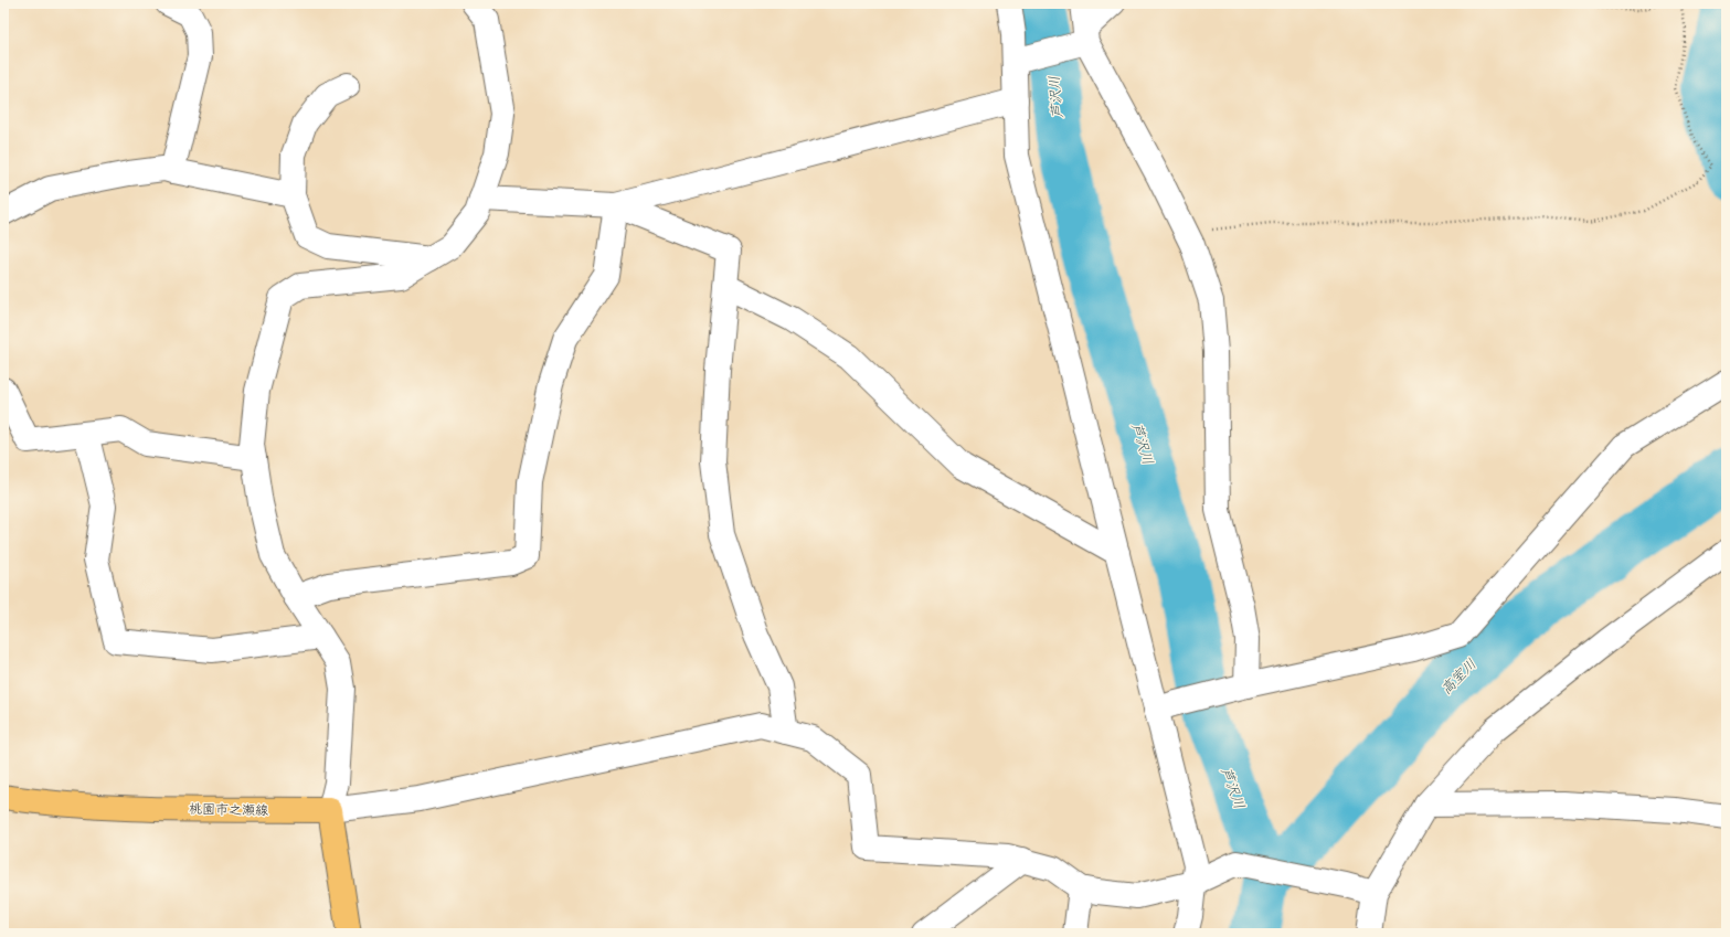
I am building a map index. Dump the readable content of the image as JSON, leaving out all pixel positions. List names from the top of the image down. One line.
{"streets":{"main road":["桃園市之瀬線"]},"water":["芦沢川","高室川"]}
